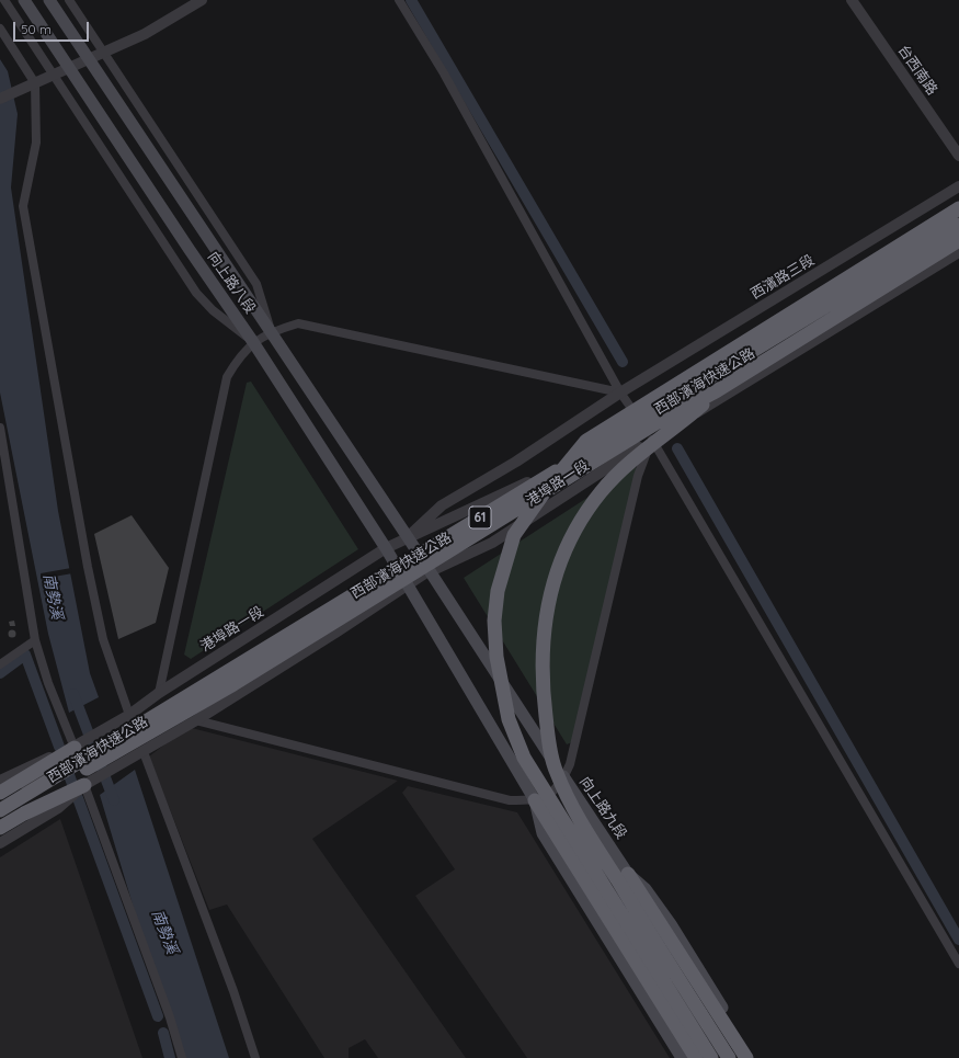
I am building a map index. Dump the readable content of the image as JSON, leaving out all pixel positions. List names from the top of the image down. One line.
{"streets":{"highway":["西部濱海快速公路","61"],"main road":["向上路八段","向上路九段"],"street":["台西南路","西濱路三段","港埠路一段"]},"crossings":[["西濱路三段","港埠路一段"],["向上路八段","港埠路一段"],["向上路八段","向上路九段"],["港埠路一段","向上路九段"]],"water":["南勢溪"],"scale_bar":"50 m"}
